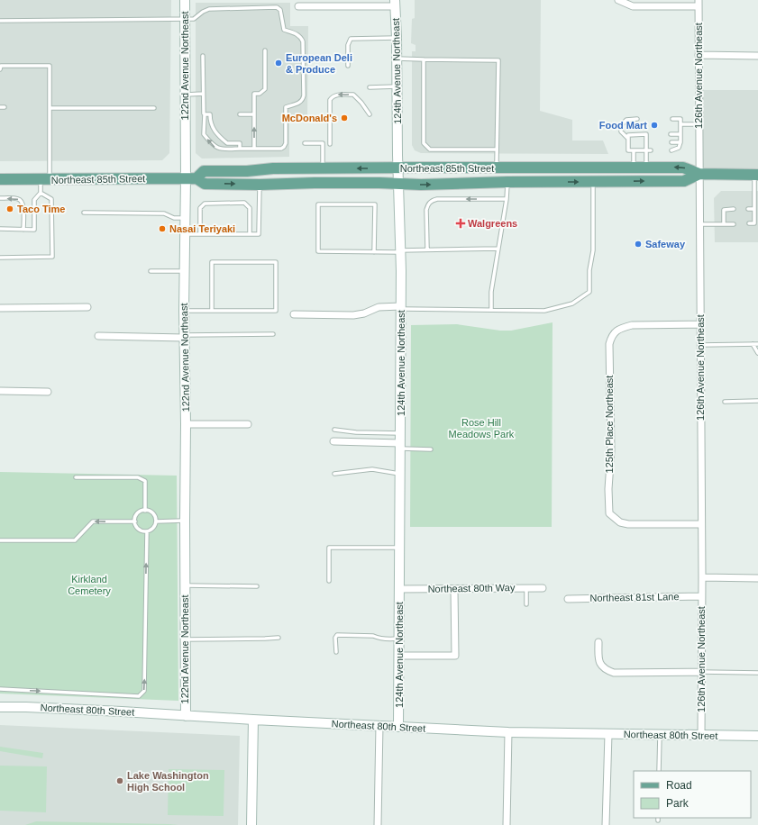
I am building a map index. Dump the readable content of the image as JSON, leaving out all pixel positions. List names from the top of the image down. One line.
{"streets":{"main road":["Northeast 85th Street"],"street":["122nd Avenue Northeast","124th Avenue Northeast","126th Avenue Northeast","125th Place Northeast","Northeast 80th Way","Northeast 81st Lane","Northeast 80th Street"]},"crossings":[["122nd Avenue Northeast","Northeast 85th Street"],["122nd Avenue Northeast","Northeast 80th Street"],["124th Avenue Northeast","Northeast 85th Street"],["124th Avenue Northeast","Northeast 80th Way"],["124th Avenue Northeast","Northeast 80th Street"],["126th Avenue Northeast","Northeast 85th Street"],["126th Avenue Northeast","125th Place Northeast"],["126th Avenue Northeast","Northeast 81st Lane"],["126th Avenue Northeast","Northeast 80th Street"]],"parks":["Rose Hill Meadows Park","Kirkland Cemetery"],"places":{"other":["European Deli & Produce","McDonald's","Food Mart","Taco Time","Nasai Teriyaki","Safeway","Lake Washington High School"],"health":["Walgreens"]},"legend":["Road","Park"]}
